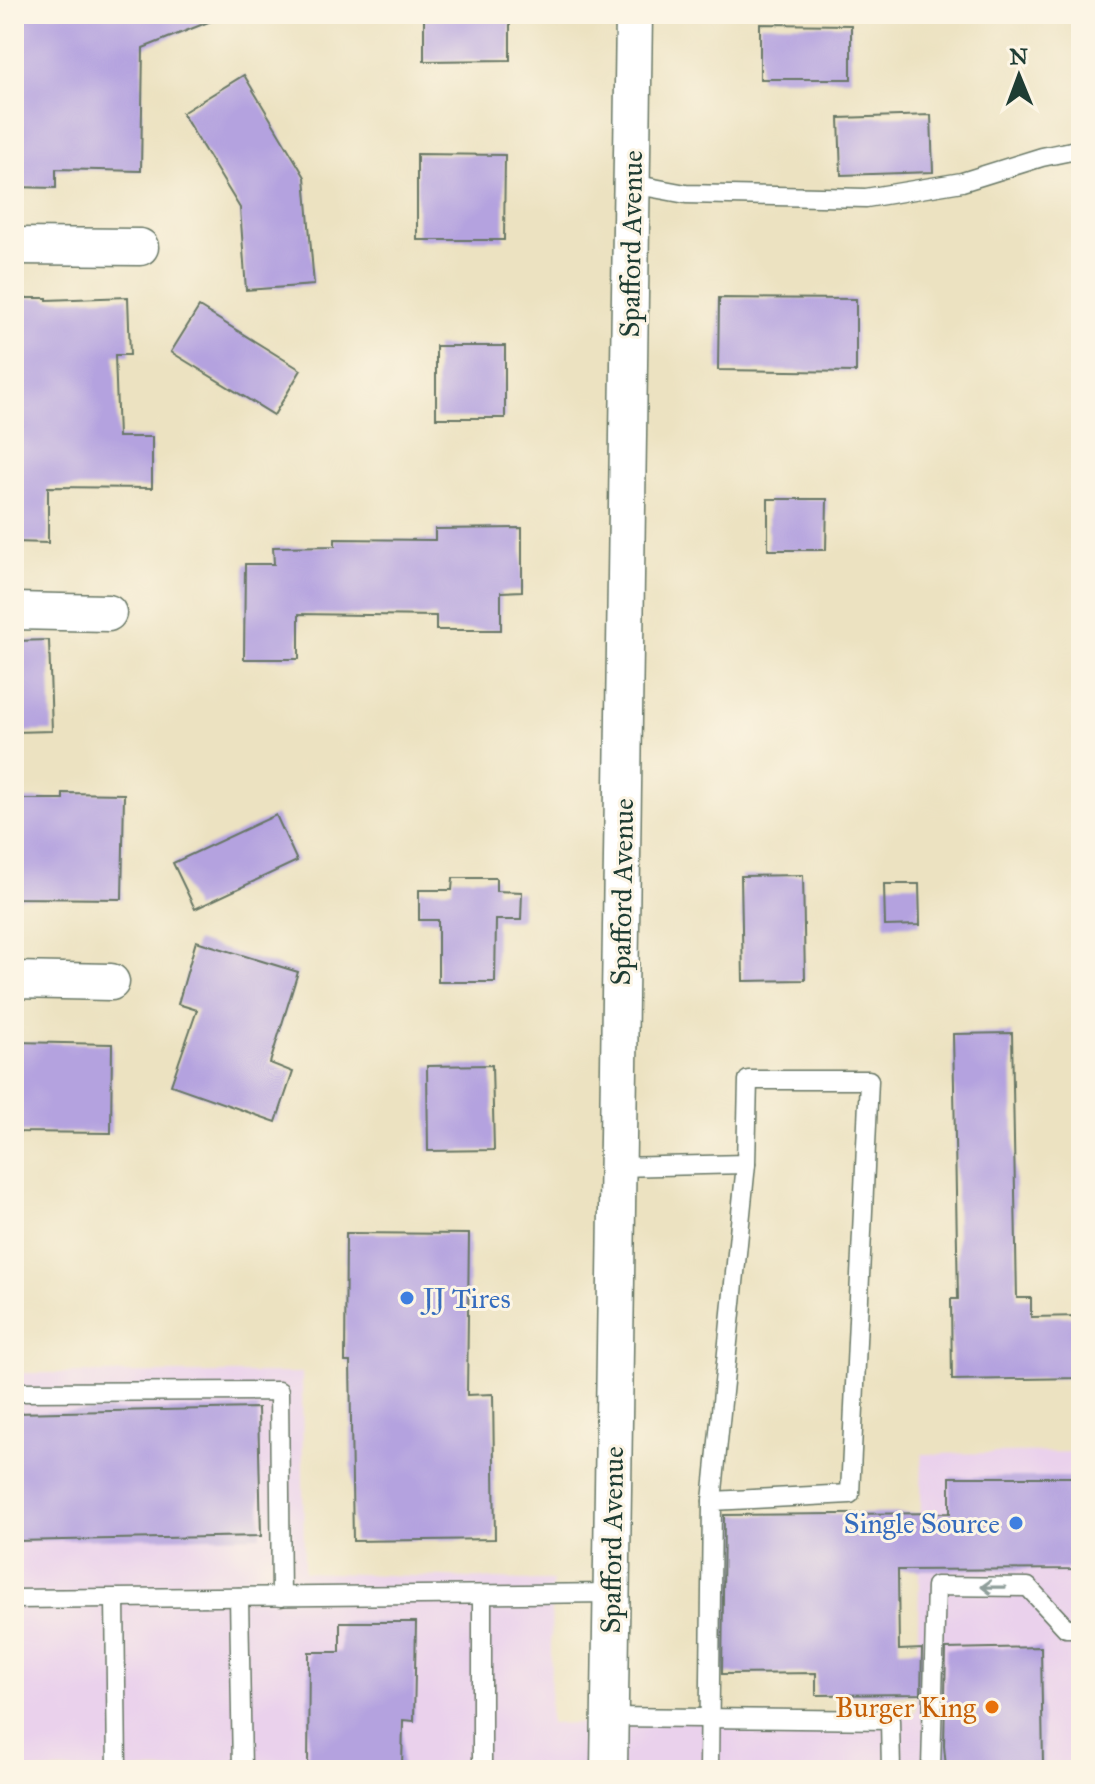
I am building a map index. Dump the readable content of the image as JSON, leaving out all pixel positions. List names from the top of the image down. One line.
{"streets":{"street":["Spafford Avenue"]},"places":["JJ Tires","Single Source","Burger King"],"north":"top"}
